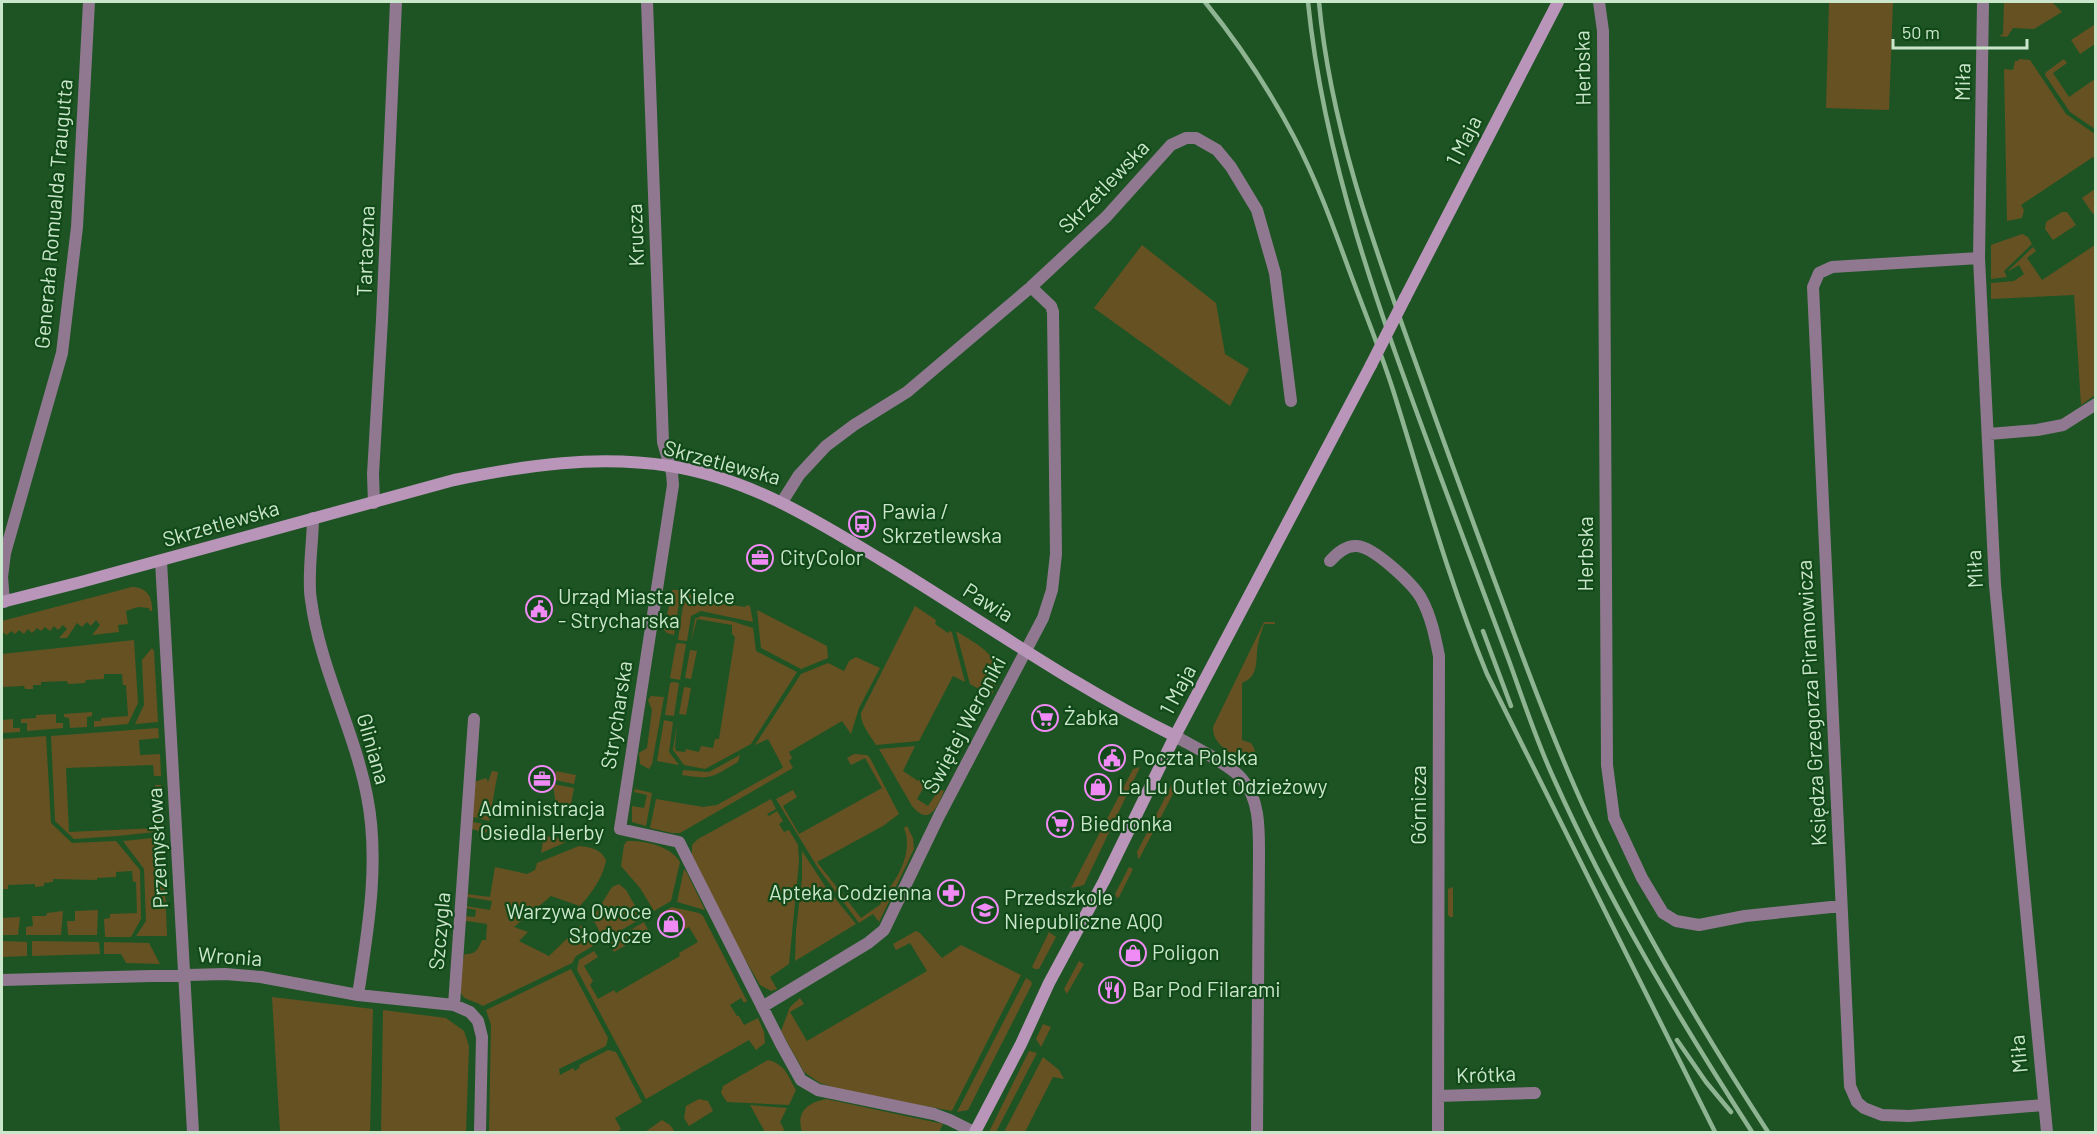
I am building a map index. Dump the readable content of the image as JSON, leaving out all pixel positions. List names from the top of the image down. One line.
{"streets":{"street":["Herbska","Miła","1 Maja","Skrzetlewska","Generała Romualda Traugutta","Krucza","Tartaczna","Pawia","Księdza Grzegorza Piramowicza","Strycharska","Świętej Weroniki","Gliniana","Górnicza","Przemysłowa","Szczygla","Wronia","Krótka"]},"crossings":[["Herbska","Księdza Grzegorza Piramowicza"],["Miła","Księdza Grzegorza Piramowicza"],["1 Maja","Pawia"],["Skrzetlewska","Generała Romualda Traugutta"],["Skrzetlewska","Krucza"],["Skrzetlewska","Tartaczna"],["Skrzetlewska","Pawia"],["Skrzetlewska","Strycharska"],["Skrzetlewska","Świętej Weroniki"],["Skrzetlewska","Gliniana"],["Skrzetlewska","Przemysłowa"],["Krucza","Strycharska"],["Pawia","Świętej Weroniki"],["Strycharska","Świętej Weroniki"],["Gliniana","Wronia"],["Górnicza","Krótka"],["Przemysłowa","Wronia"],["Szczygla","Wronia"]],"places":{"bus stop":["Pawia / Skrzetlewska"],"office":["CityColor","Administracja Osiedla Herby"],"public building":["Urząd Miasta Kielce - Strycharska","Poczta Polska"],"supermarket":["Żabka","Biedronka"],"shop":["La Lu Outlet Odzieżowy","Warzywa Owoce Słodycze","Poligon"],"pharmacy":["Apteka Codzienna"],"school or university":["Przedszkole Niepubliczne AQQ"],"restaurant":["Bar Pod Filarami"]},"scale_bar":"50 m"}
